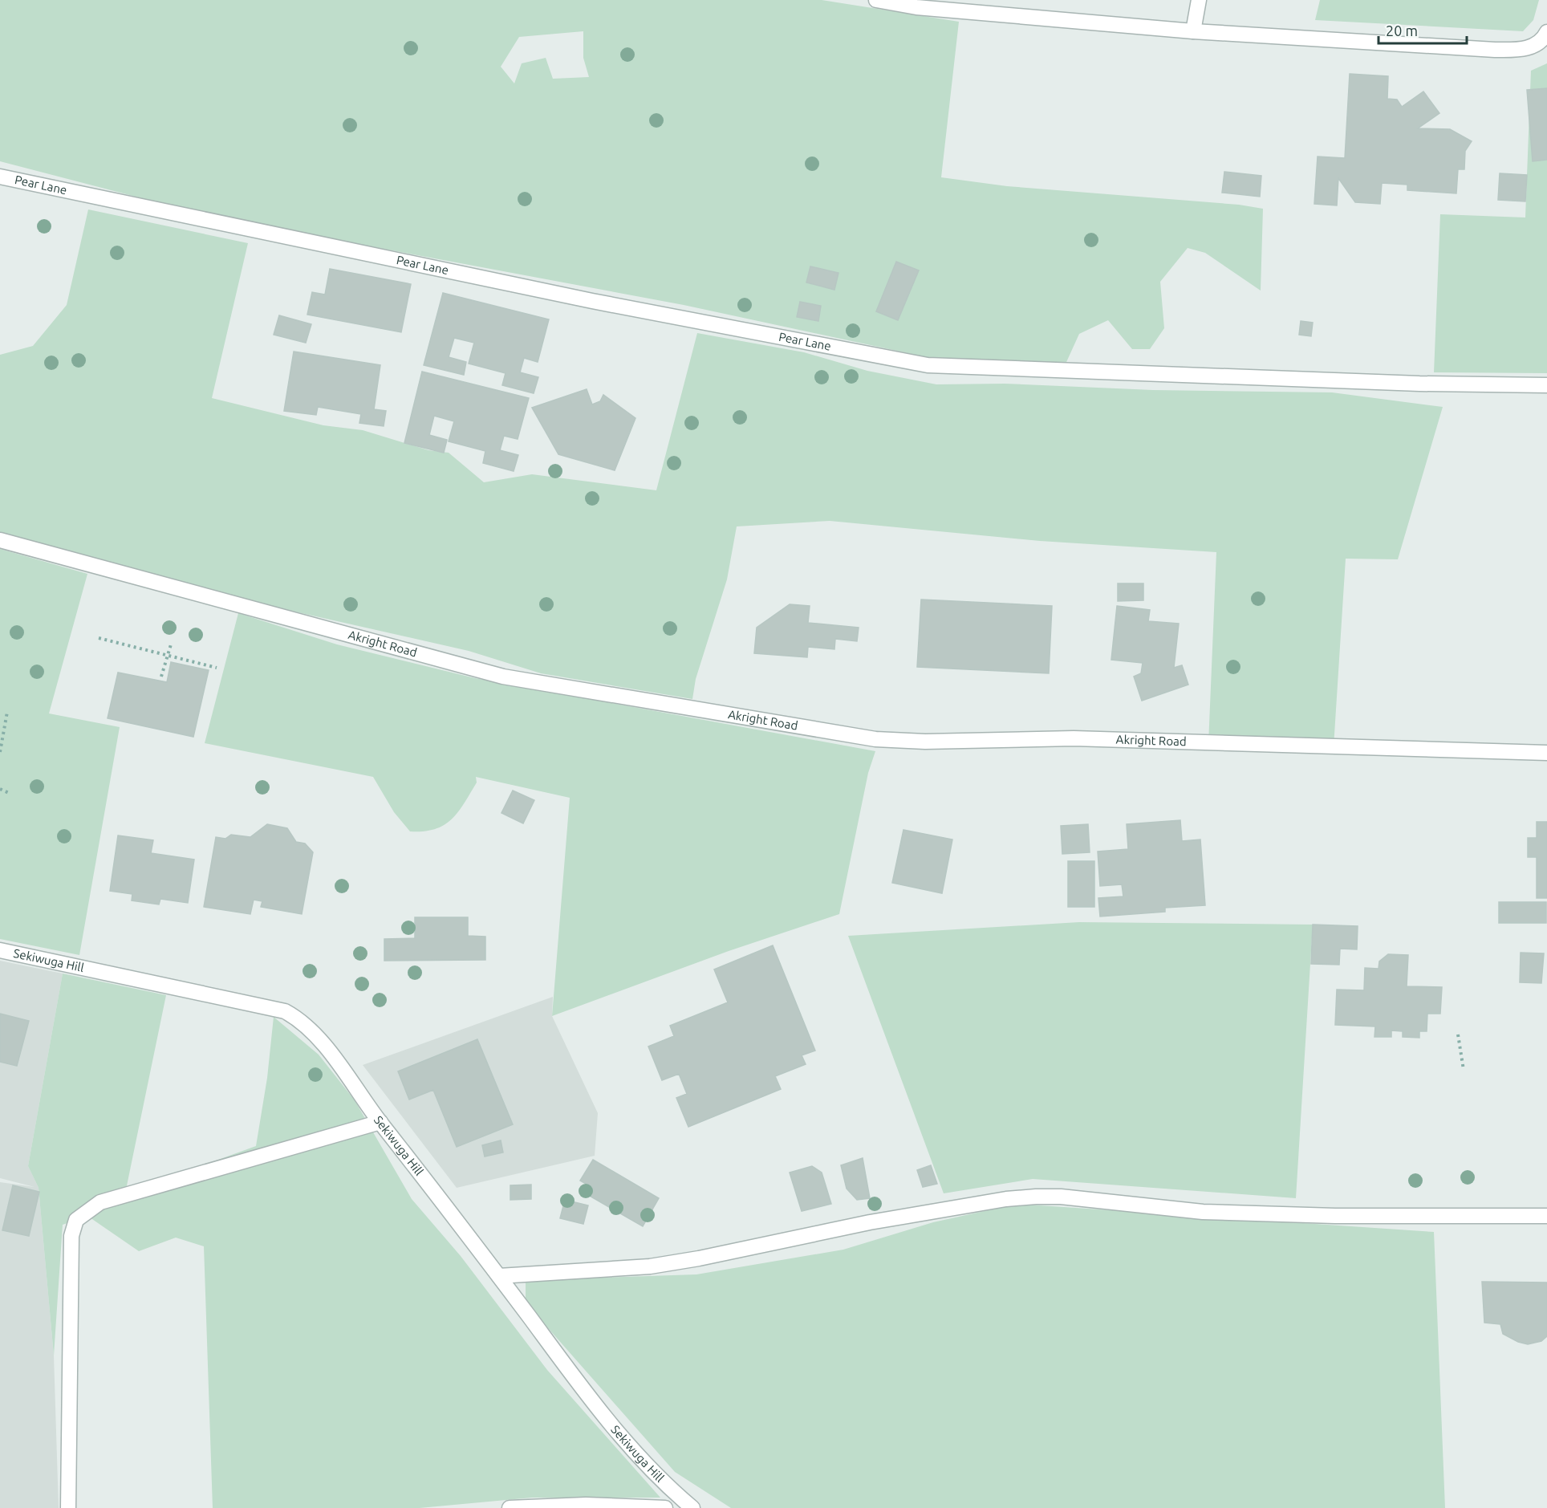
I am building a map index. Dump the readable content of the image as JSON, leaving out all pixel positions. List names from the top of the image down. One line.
{"streets":{"street":["Pear Lane","Akright Road","Sekiwuga Hill"]},"scale_bar":"20 m"}
